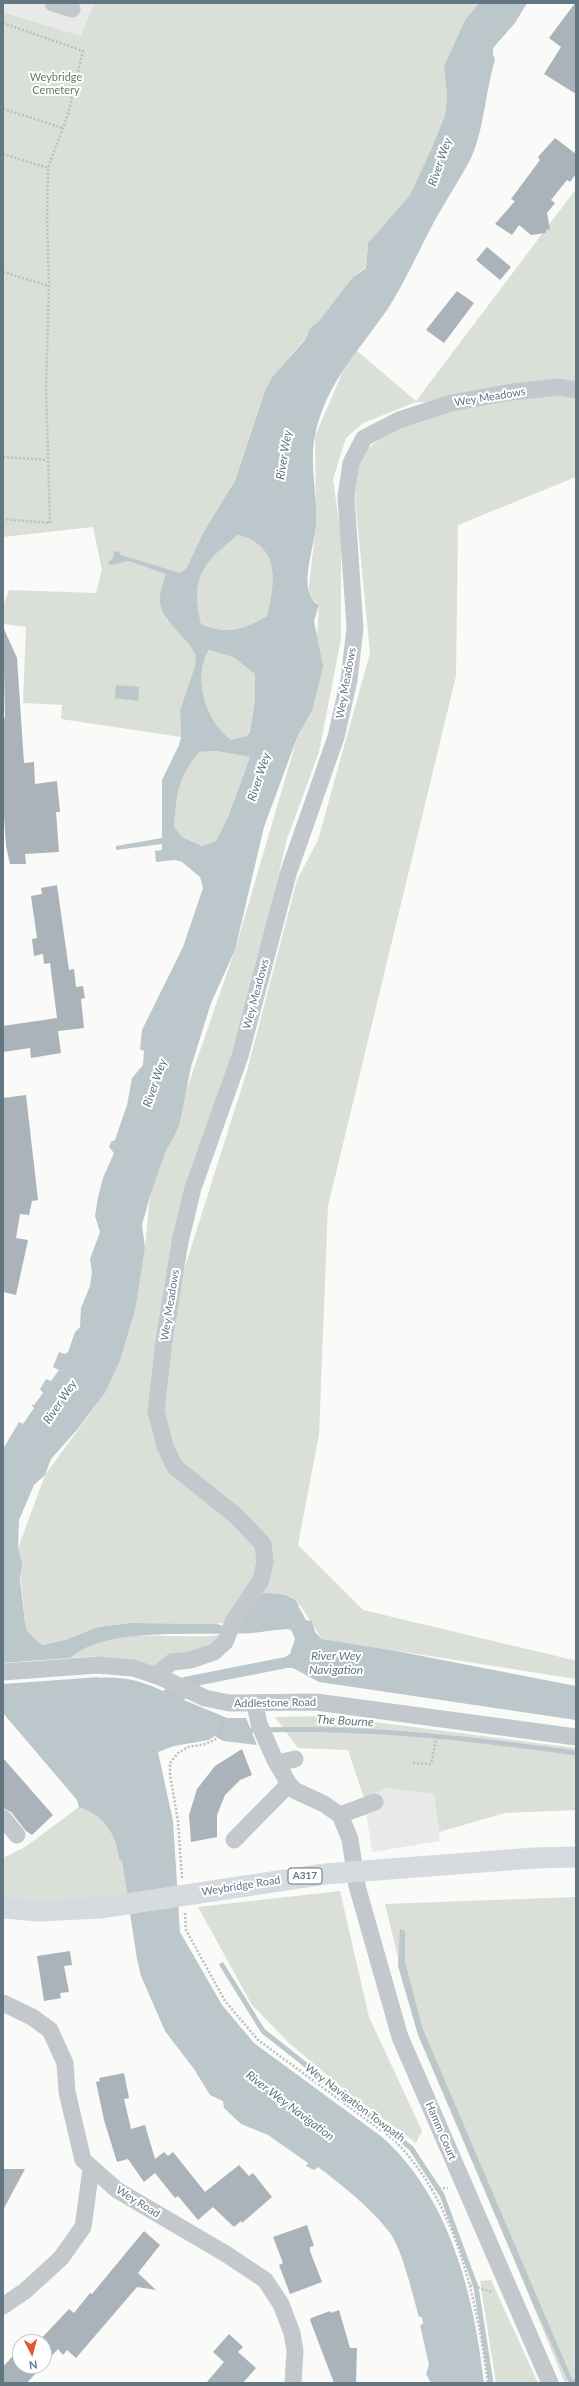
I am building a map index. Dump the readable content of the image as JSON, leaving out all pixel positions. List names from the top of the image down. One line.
{"streets":{"main road":["A317","Weybridge Road"],"street":["Wey Meadows","Addlestone Road","Hamm Court","Wey Road"],"path":["Wey Navigation Towpath"]},"crossings":[["Wey Meadows","Addlestone Road"],["Weybridge Road","Hamm Court"]],"water":["River Wey","River Wey Navigation","The Bourne"],"parks":["Weybridge Cemetery"],"north":"bottom"}
